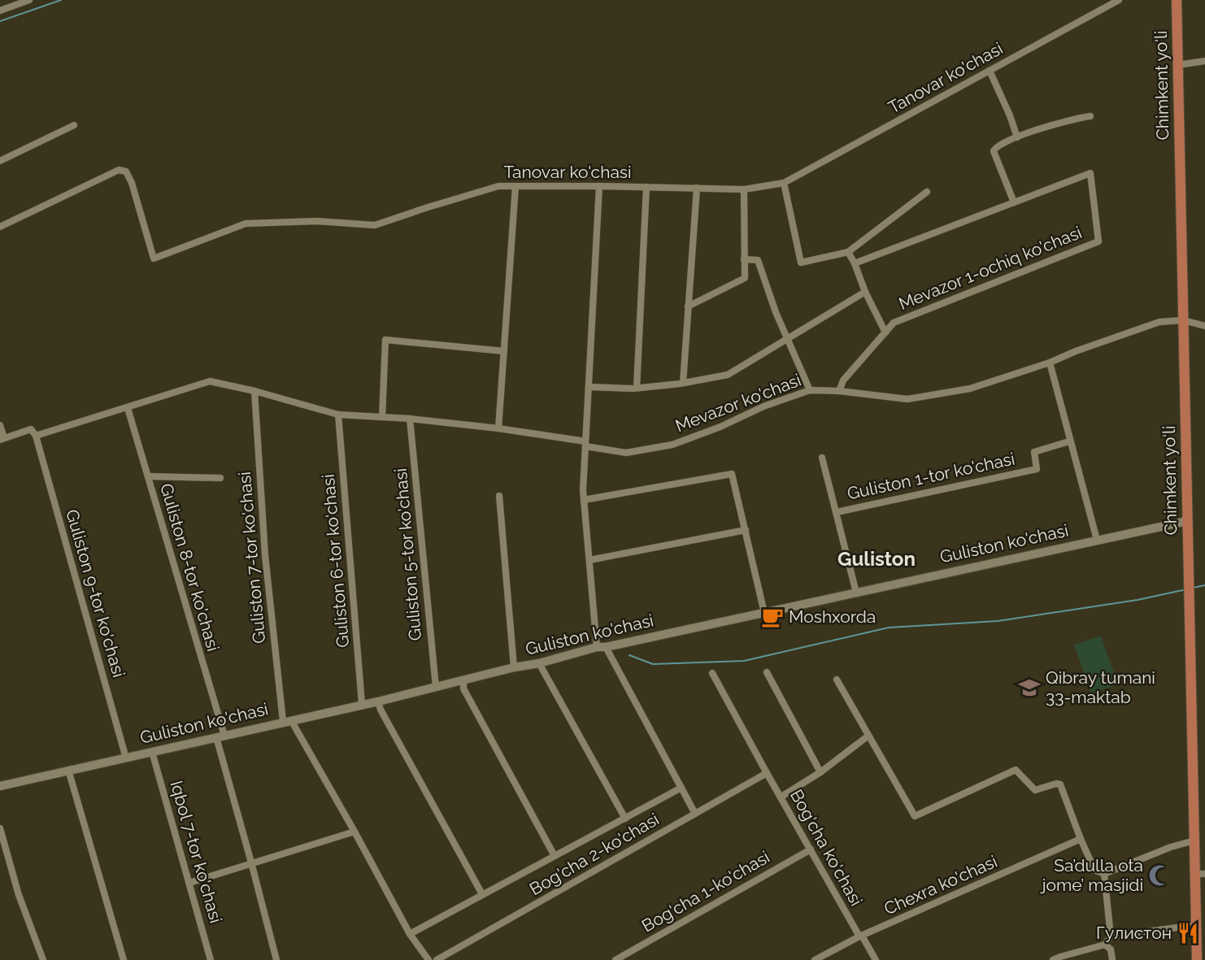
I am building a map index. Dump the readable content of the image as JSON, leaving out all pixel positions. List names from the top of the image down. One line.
{"streets":{"highway":["Chimkent yo‘li"],"main road":["Guliston ko'chasi"],"street":["Tanovar ko'chasi","Mevazor 1-ochiq ko'chasi","Mevazor ko'chasi","Guliston 1-tor ko'chasi","Guliston 5-tor ko'chasi","Guliston 7-tor ko'chasi","Guliston 6-tor ko'chasi","Guliston 8-tor ko'chasi","Guliston 9-tor ko'chasi","Bog'cha ko'chasi","Iqbol 7-tor ko'chasi","Bog'cha 2-ko'chasi","Chexra ko'chasi","Bog'cha 1-ko'chasi"]},"crossings":[["Chimkent yo‘li","Mevazor ko'chasi"],["Chimkent yo‘li","Guliston ko'chasi"],["Mevazor 1-ochiq ko'chasi","Mevazor ko'chasi"],["Mevazor ko'chasi","Guliston 5-tor ko'chasi"],["Mevazor ko'chasi","Guliston 7-tor ko'chasi"],["Mevazor ko'chasi","Guliston 6-tor ko'chasi"],["Mevazor ko'chasi","Guliston 8-tor ko'chasi"],["Mevazor ko'chasi","Guliston 9-tor ko'chasi"],["Guliston 1-tor ko'chasi","Guliston ko'chasi"],["Guliston ko'chasi","Guliston 5-tor ko'chasi"],["Guliston ko'chasi","Guliston 7-tor ko'chasi"],["Guliston ko'chasi","Guliston 6-tor ko'chasi"],["Guliston ko'chasi","Guliston 8-tor ko'chasi"],["Guliston ko'chasi","Guliston 9-tor ko'chasi"],["Guliston ko'chasi","Iqbol 7-tor ko'chasi"],["Bog'cha ko'chasi","Bog'cha 2-ko'chasi"],["Bog'cha ko'chasi","Chexra ko'chasi"],["Bog'cha ko'chasi","Bog'cha 1-ko'chasi"]],"districts":["Guliston"],"places":{"cafe":["Moshxorda"],"school or university":["Qibray tumani 33-maktab"],"mosque":["Sa’dulla ota jome’ masjidi"],"restaurant":["Гулистон"]}}
